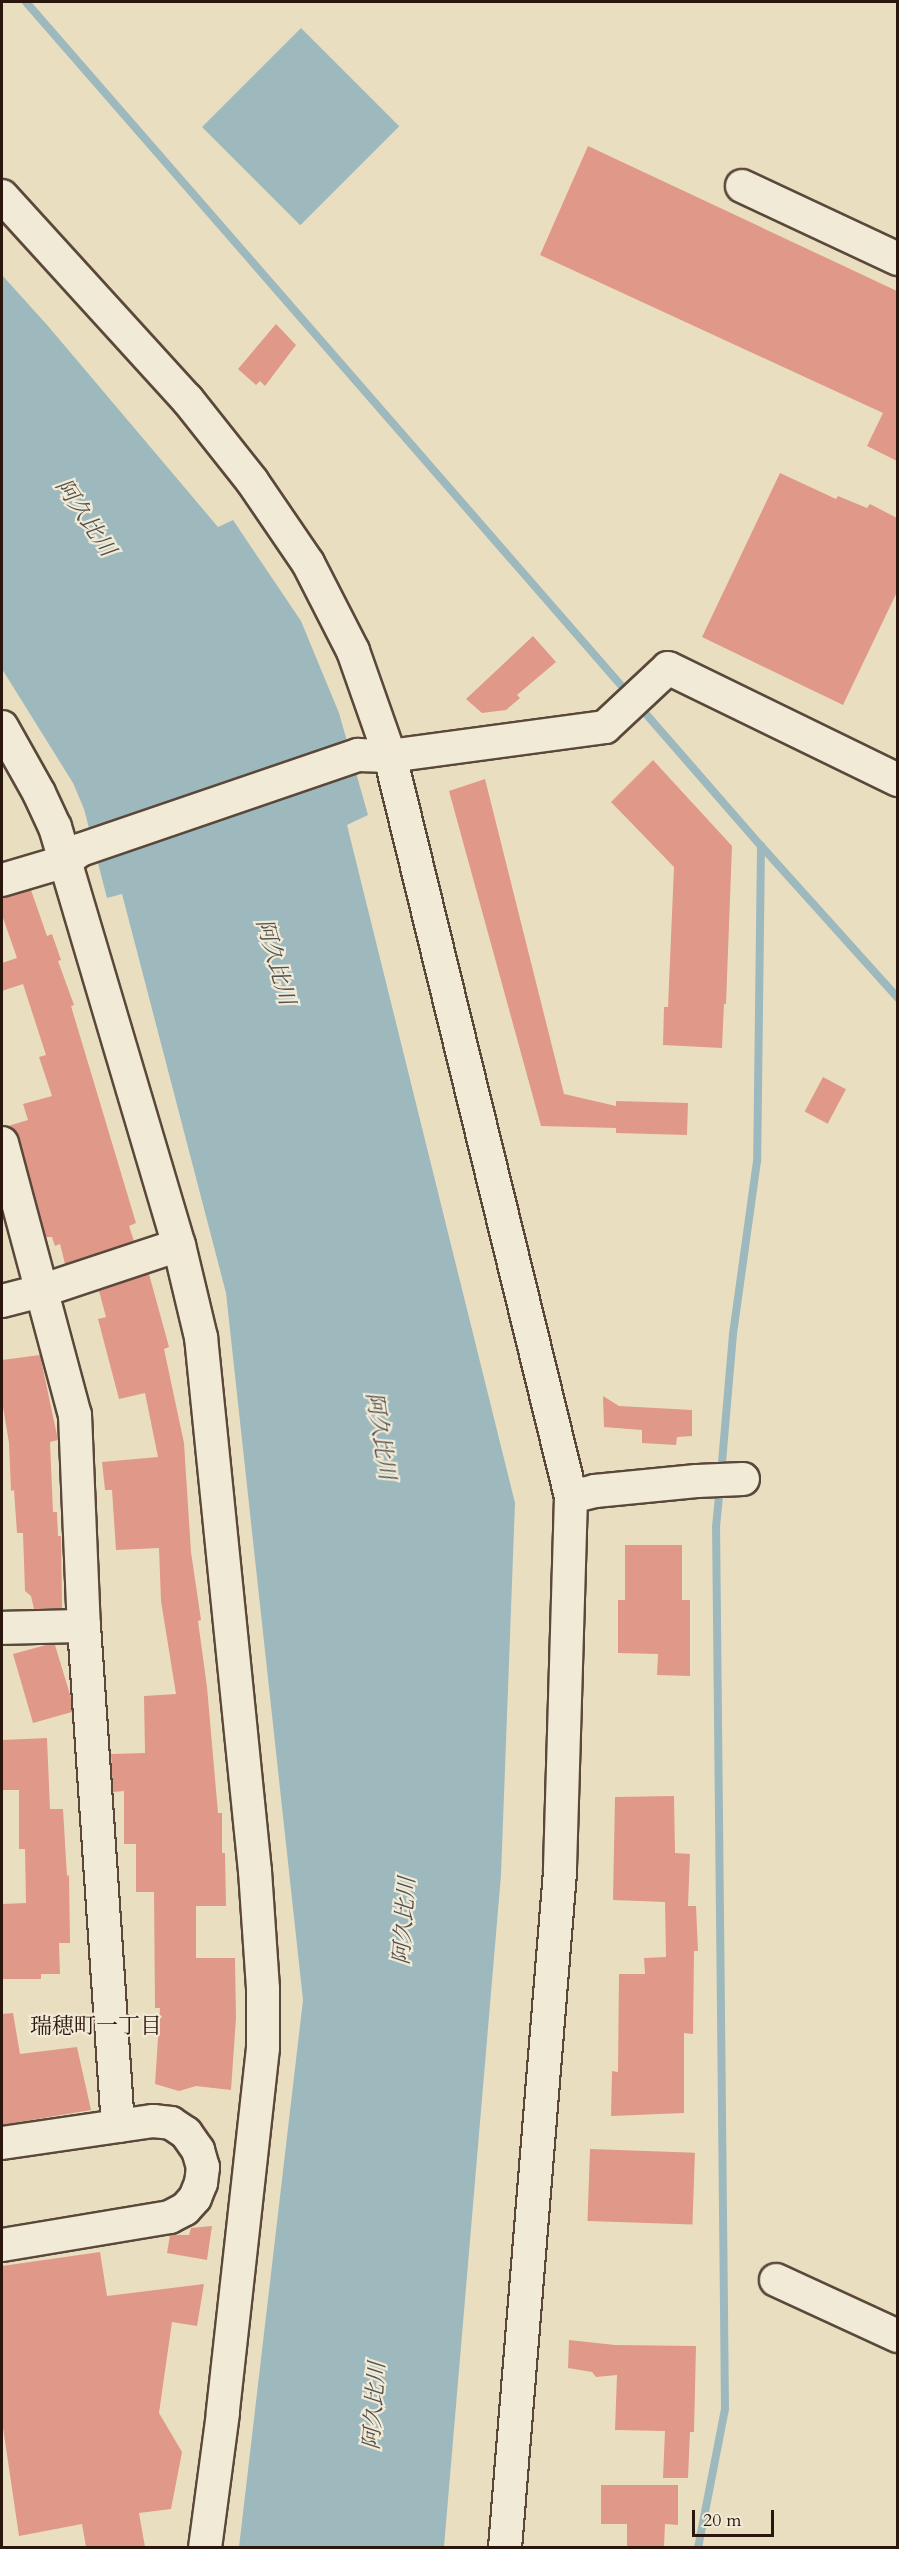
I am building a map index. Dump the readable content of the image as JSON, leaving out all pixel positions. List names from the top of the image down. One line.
{"districts":["瑞穂町一丁目"],"water":["阿久比川"],"scale_bar":"20 m"}
